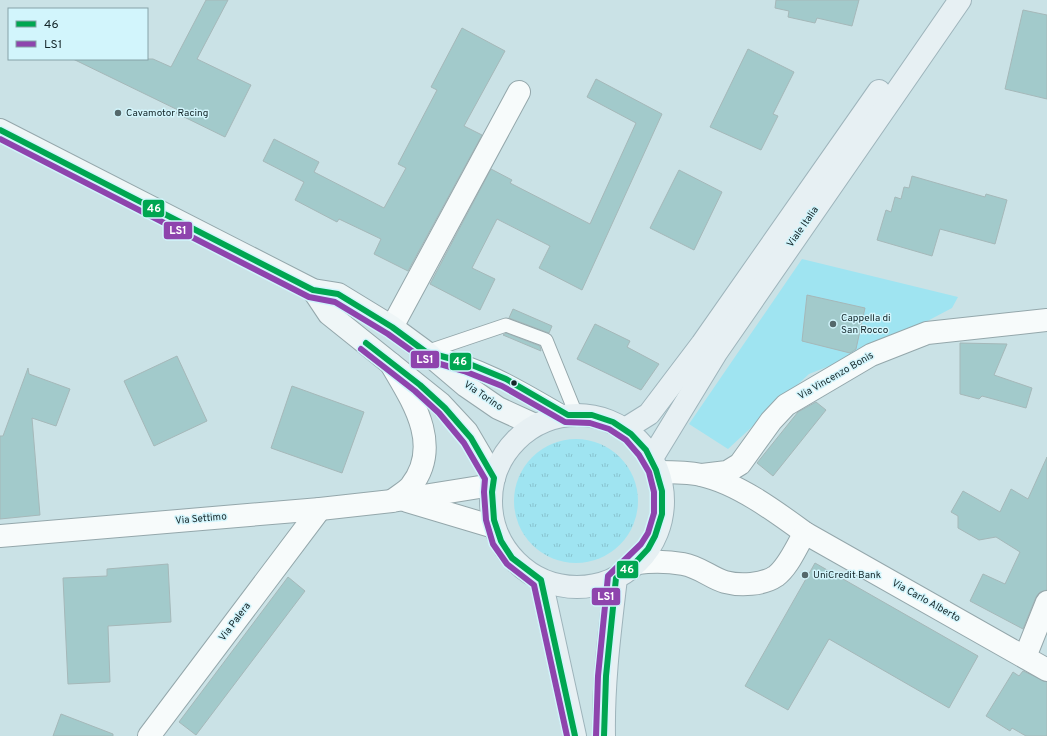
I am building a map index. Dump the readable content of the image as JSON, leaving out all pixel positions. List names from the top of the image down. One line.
{"streets":{"main road":["Viale Italia","Via Torino"],"street":["Via Vincenzo Bonis","Via Settimo","Via Carlo Alberto","Via Palera"]},"crossings":[["Viale Italia","Via Carlo Alberto"],["Via Vincenzo Bonis","Via Carlo Alberto"],["Via Settimo","Via Palera"]],"places":["Cavamotor Racing","Cappella di San Rocco","UniCredit Bank"],"lines":["transit line 46","transit line LS1"],"legend":["46","LS1"]}
